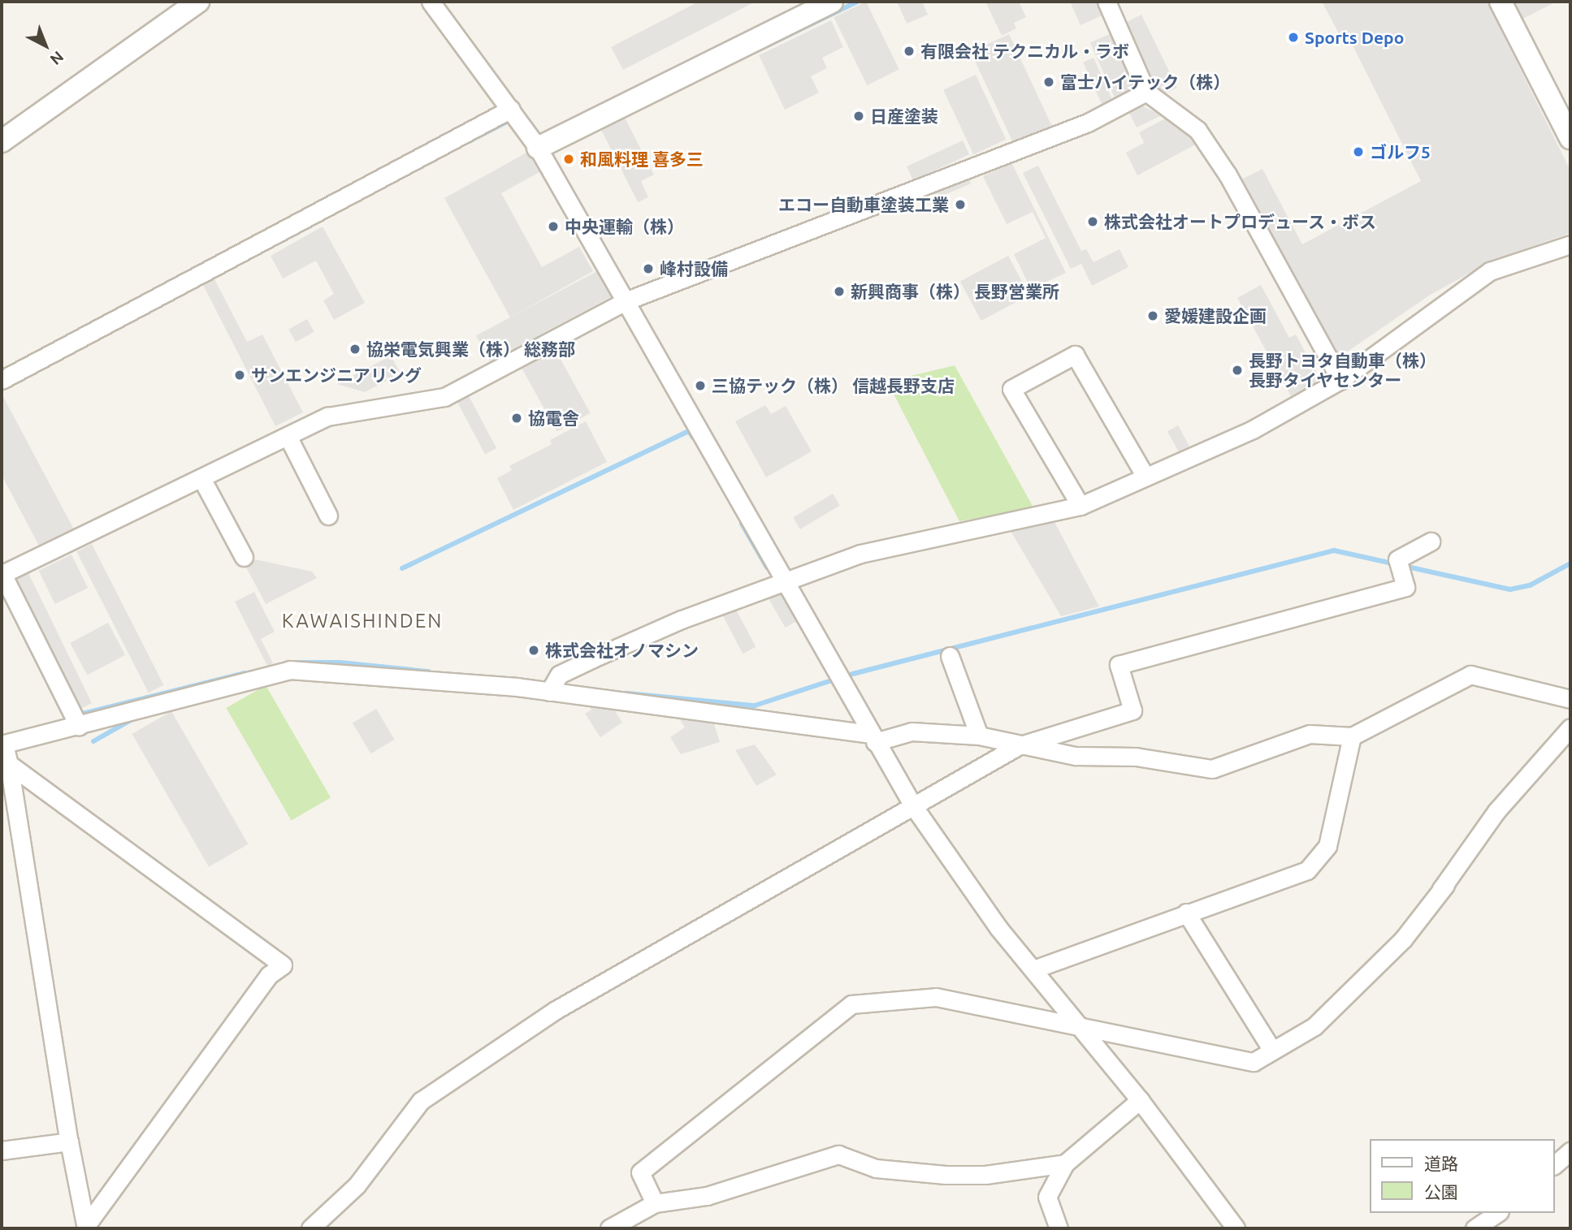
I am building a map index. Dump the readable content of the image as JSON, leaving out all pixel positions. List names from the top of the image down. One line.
{"districts":["KAWAISHINDEN"],"places":["Sports Depo","有限会社 テクニカル・ラボ","富士ハイテック（株）","日産塗装","ゴルフ5","和風料理 喜多三","エコー自動車塗装工業","株式会社オートプロデュース・ボス","中央運輸（株）","峰村設備","新興商事（株） 長野営業所","愛媛建設企画","協栄電気興業（株） 総務部","長野トヨタ自動車（株） 長野タイヤセンター","サンエンジニアリング","三協テック（株） 信越長野支店","協電舎","株式会社オノマシン"],"legend":["道路","公園"],"north":"bottom right"}
